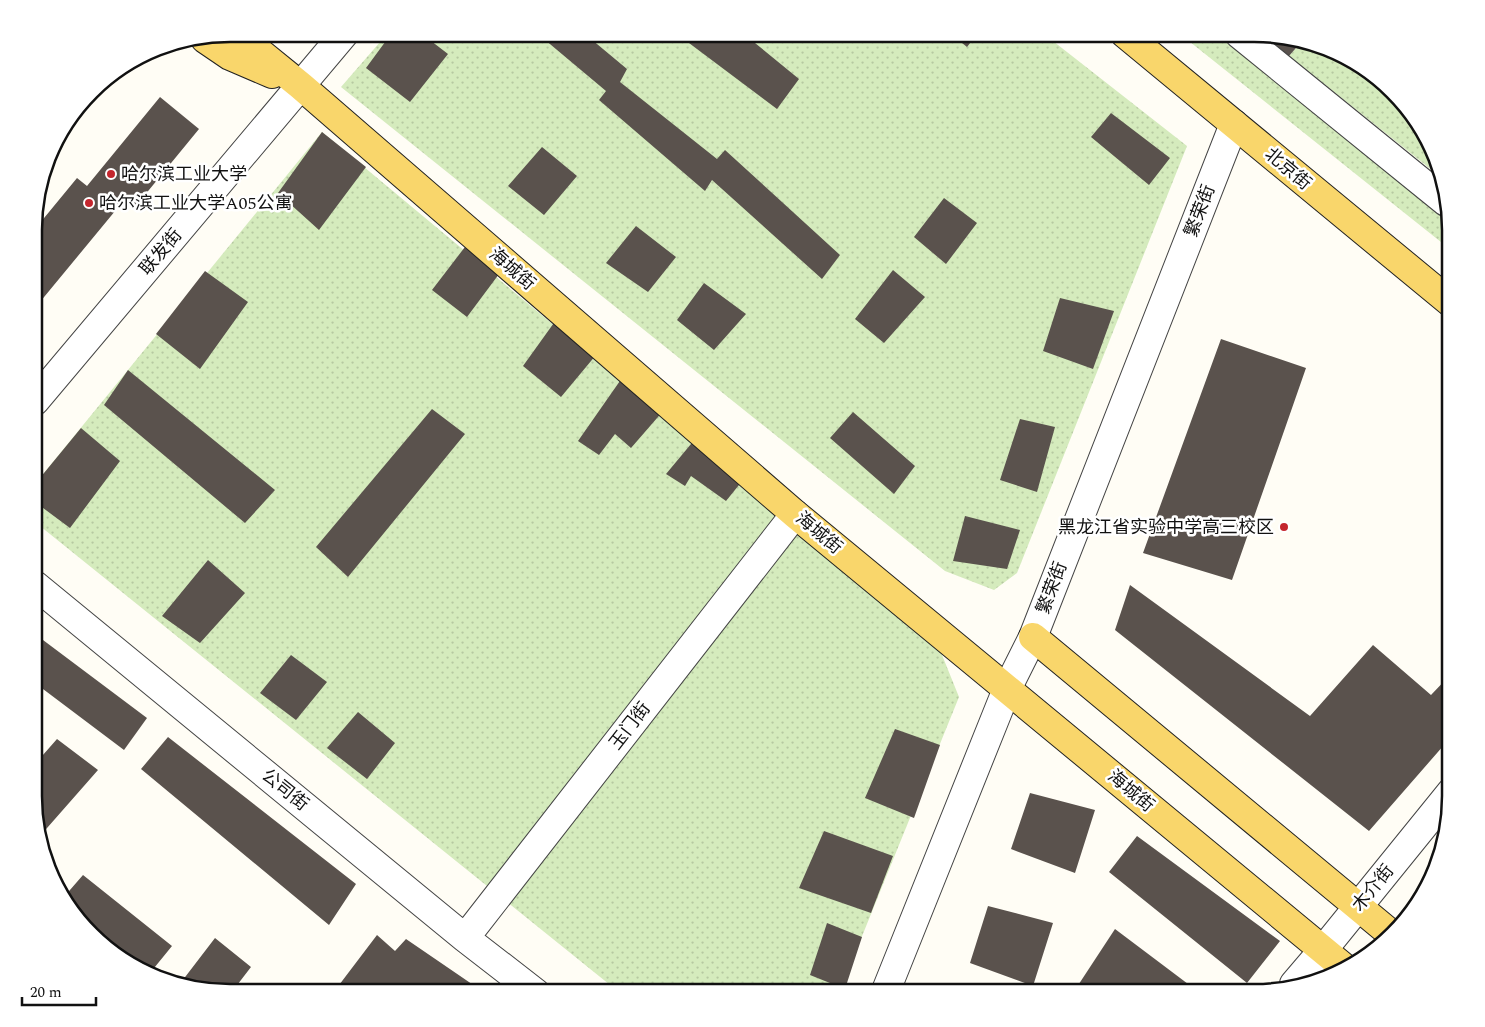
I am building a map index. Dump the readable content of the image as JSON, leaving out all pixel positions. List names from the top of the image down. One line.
{"streets":{"main road":["北京街","海城街"],"street":["繁荣街","联发街","玉门街","公司街","木介街"]},"crossings":[["北京街","繁荣街"],["繁荣街","海城街"],["联发街","海城街"],["海城街","玉门街"],["海城街","木介街"],["玉门街","公司街"]],"places":["哈尔滨工业大学","哈尔滨工业大学A05公寓","黑龙江省实验中学高三校区"],"scale_bar":"20 m"}
